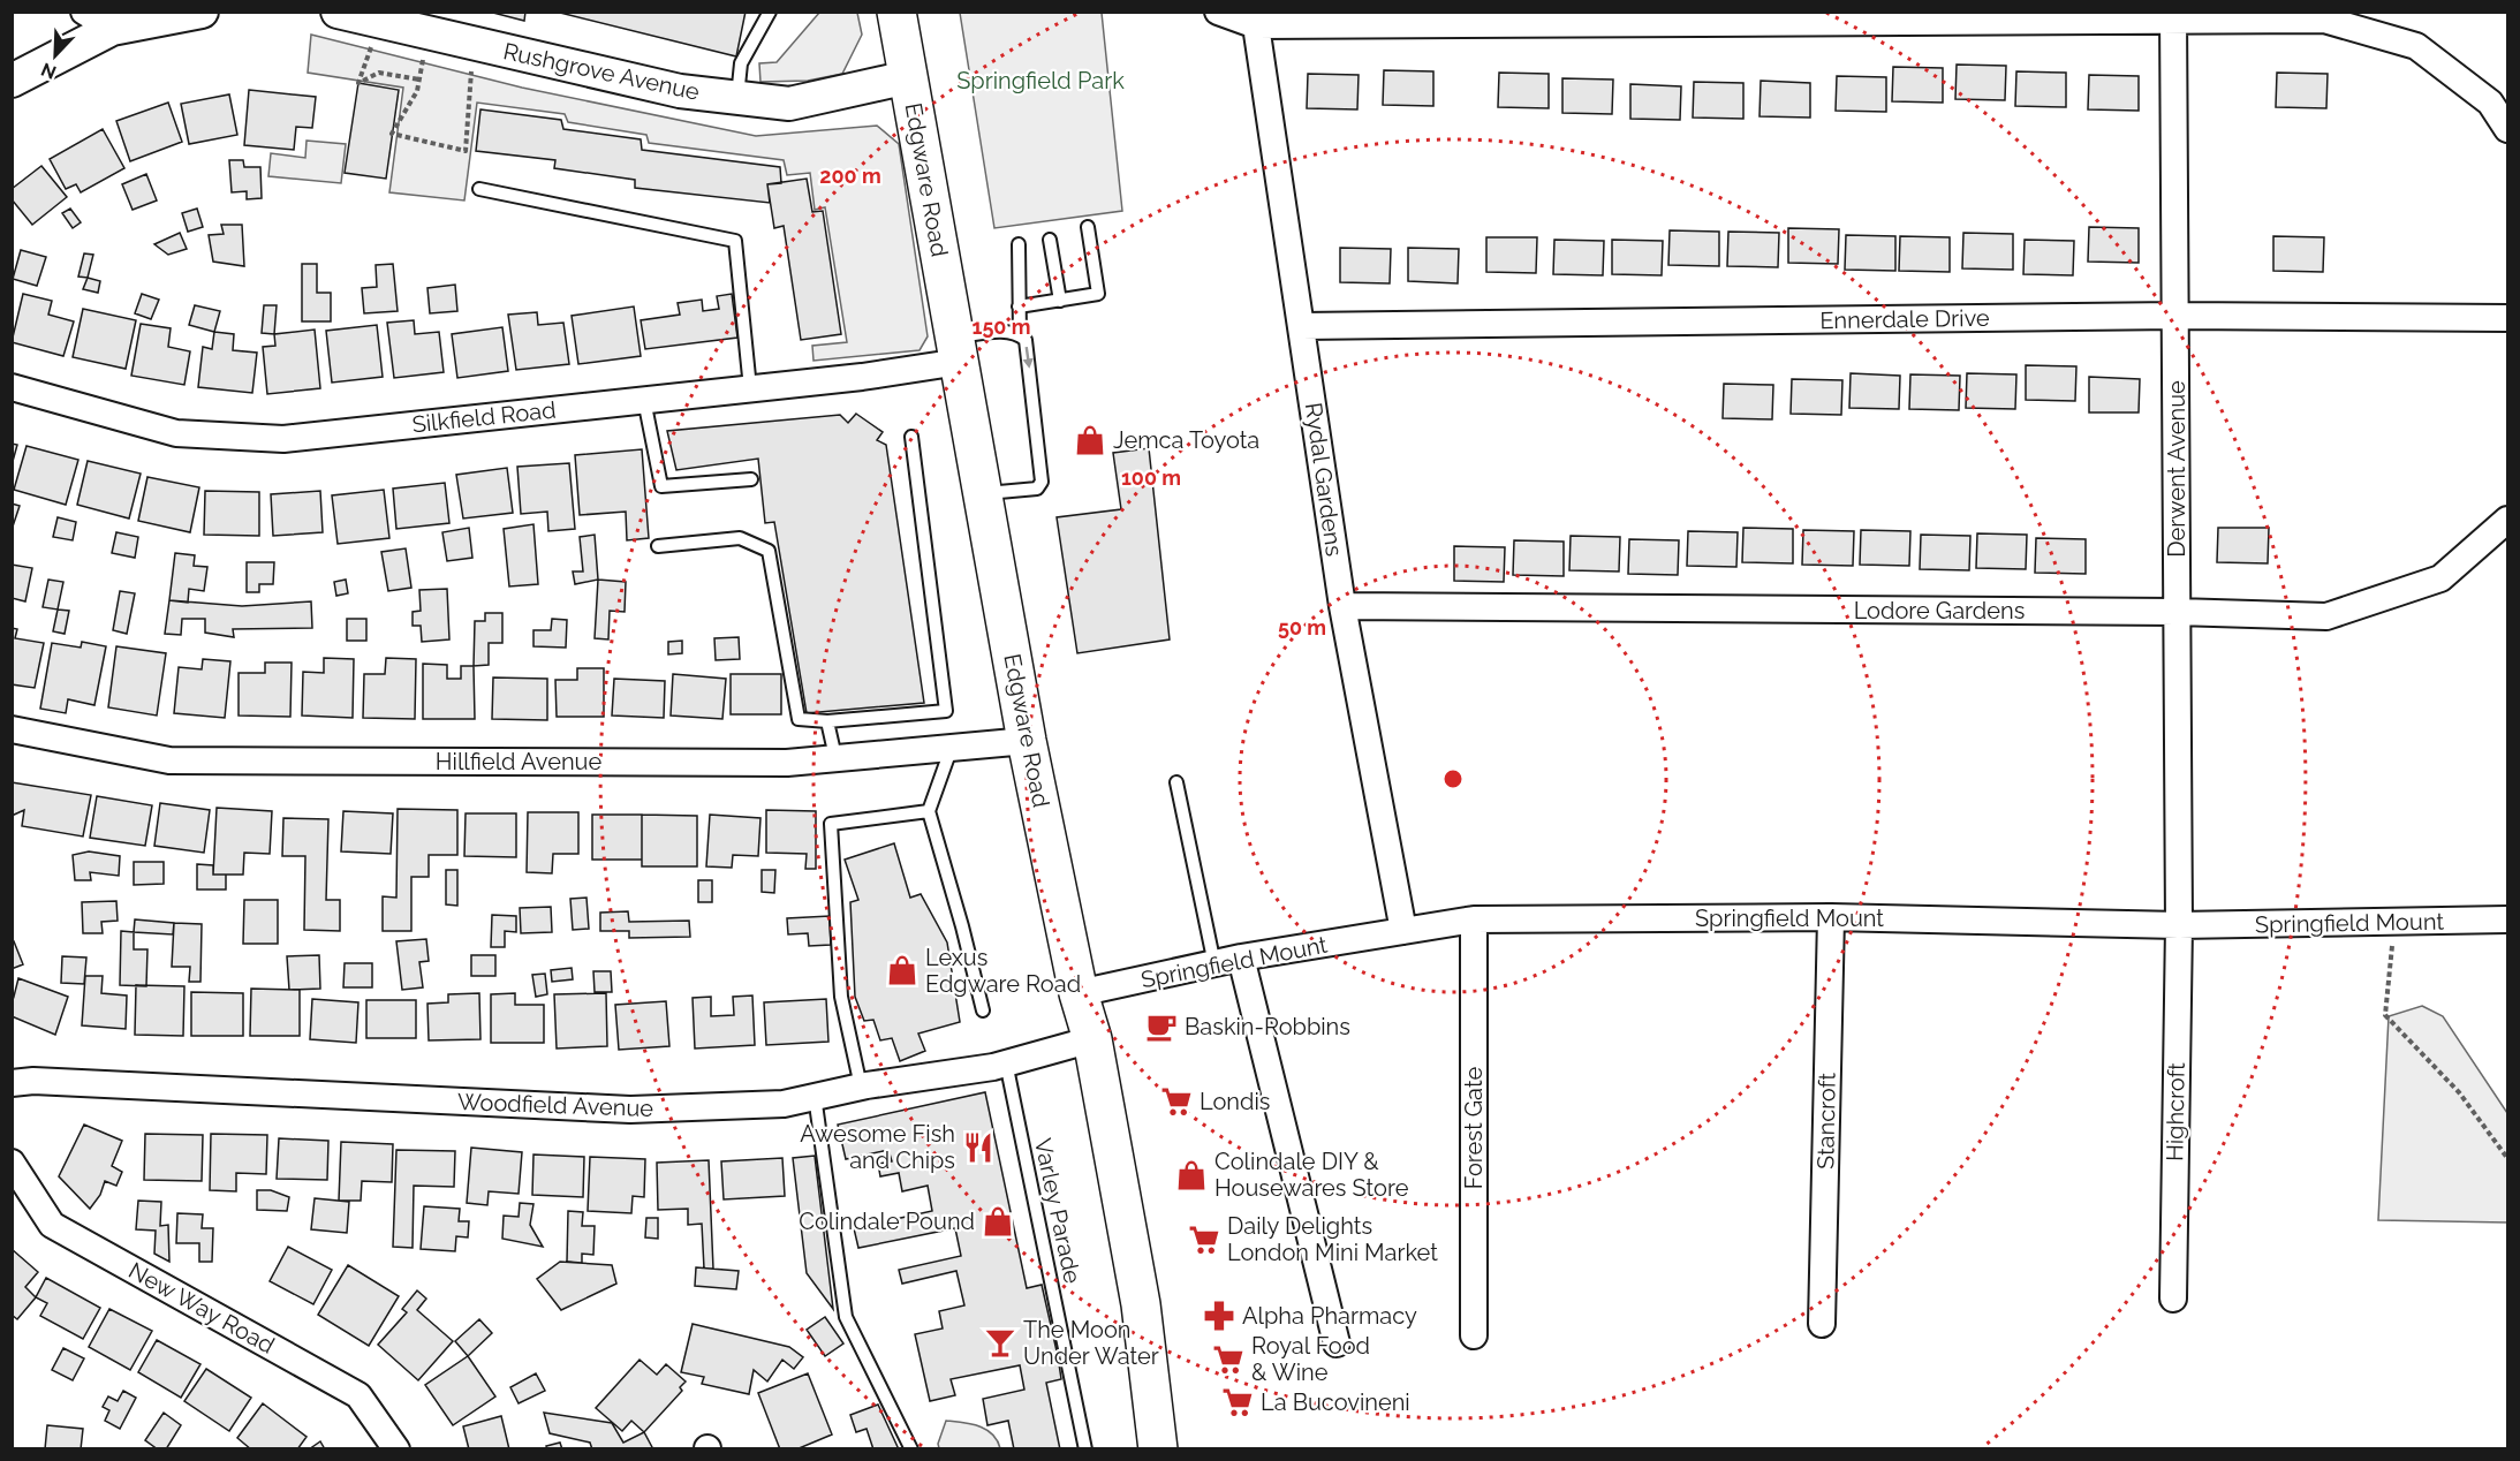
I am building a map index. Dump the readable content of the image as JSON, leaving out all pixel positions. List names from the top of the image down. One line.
{"streets":{"main road":["Edgware Road"],"street":["Rushgrove Avenue","Ennerdale Drive","Silkfield Road","Derwent Avenue","Rydal Gardens","Lodore Gardens","Hillfield Avenue","Springfield Mount","Woodfield Avenue","Highcroft","Stancroft","Forest Gate","New Way Road"],"lane":["Varley Parade"]},"crossings":[["Rushgrove Avenue","Edgware Road"],["Edgware Road","Silkfield Road"],["Edgware Road","Hillfield Avenue"],["Edgware Road","Springfield Mount"],["Edgware Road","Woodfield Avenue"],["Ennerdale Drive","Derwent Avenue"],["Ennerdale Drive","Rydal Gardens"],["Derwent Avenue","Lodore Gardens"],["Derwent Avenue","Springfield Mount"],["Derwent Avenue","Highcroft"],["Rydal Gardens","Lodore Gardens"],["Rydal Gardens","Springfield Mount"],["Springfield Mount","Highcroft"],["Springfield Mount","Stancroft"],["Springfield Mount","Forest Gate"],["Woodfield Avenue","Varley Parade"]],"parks":["Springfield Park"],"places":{"shop":["Jemca Toyota","Lexus Edgware Road","Colindale DIY & Housewares Store","Colindale Pound"],"cafe":["Baskin-Robbins"],"supermarket":["Londis","Daily Delights London Mini Market","Royal Food & Wine","La Bucovineni"],"restaurant":["Awesome Fish and Chips"],"pharmacy":["Alpha Pharmacy"],"bar":["The Moon Under Water"]},"north":"bottom left","rings":["200 m","150 m","100 m","50 m"]}
